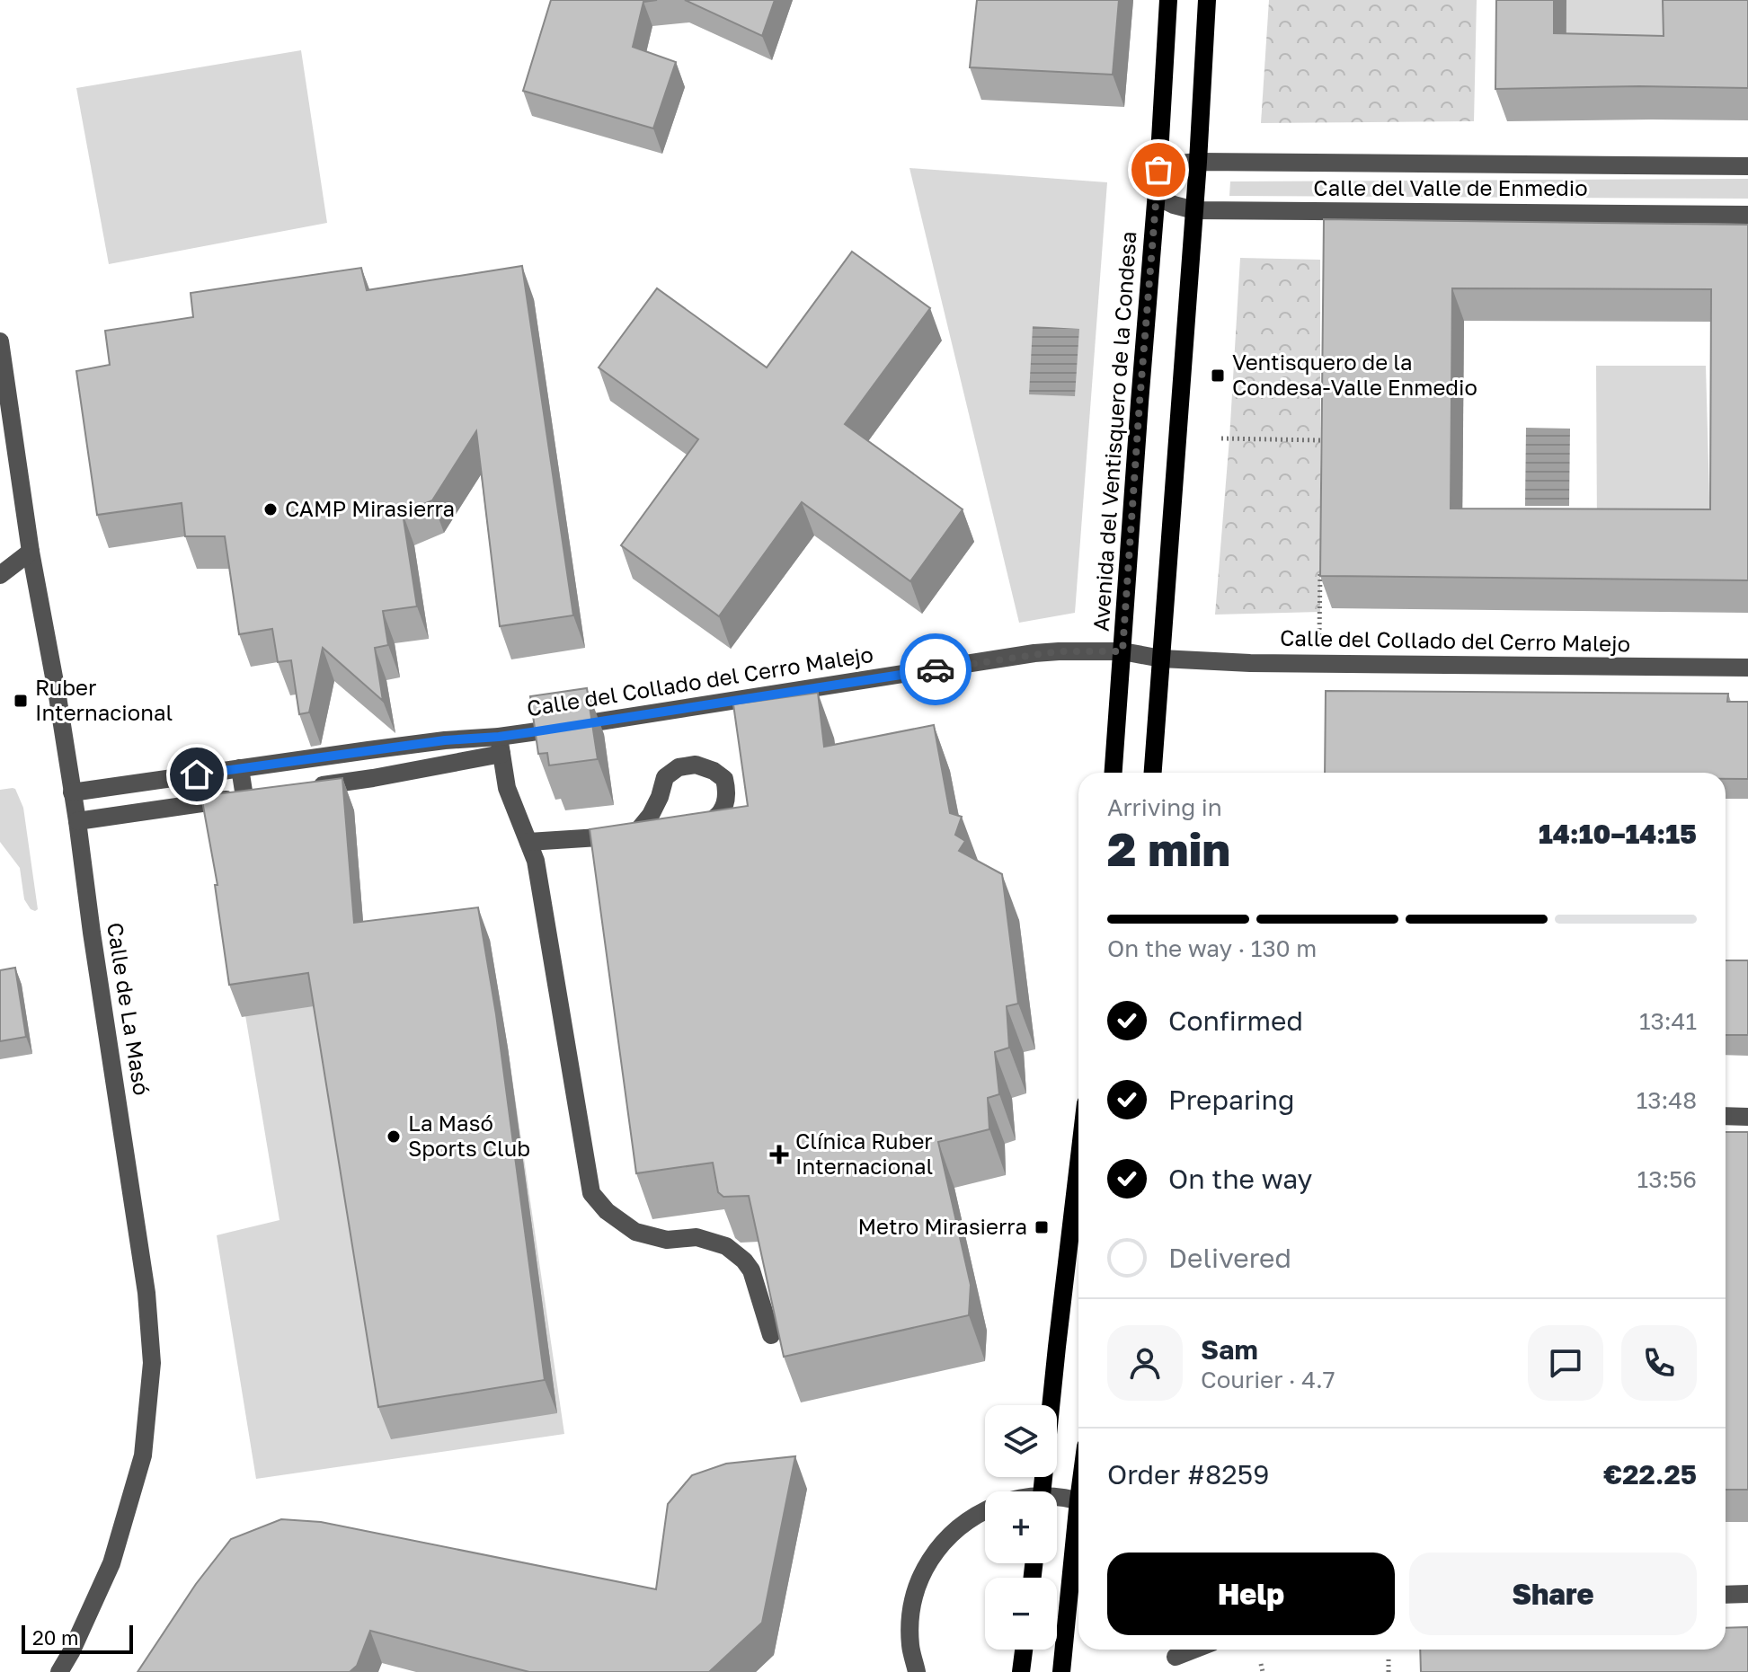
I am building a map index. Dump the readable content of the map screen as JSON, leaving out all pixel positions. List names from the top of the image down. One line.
{"streets":{"main road":["Avenida del Ventisquero de la Condesa"],"street":["Calle del Valle de Enmedio","Calle del Collado del Cerro Malejo","Calle de La Masó"]},"crossings":[["Calle del Valle de Enmedio","Avenida del Ventisquero de la Condesa"],["Avenida del Ventisquero de la Condesa","Calle del Collado del Cerro Malejo"],["Calle del Collado del Cerro Malejo","Calle de La Masó"]],"places":{"transit":["Ventisquero de la Condesa-Valle Enmedio","Ruber Internacional","Metro Mirasierra"],"other":["CAMP Mirasierra","La Masó Sports Club"],"health":["Clínica Ruber Internacional"]},"scale_bar":"20 m","page":{"heading":["2 min","Arriving in","14:10–14:15"],"panel":["Sam","Courier · 4.7","Order #8259","€22.25"],"bar":"On the way · 130 m","list":[["Confirmed","13:41"],["Preparing","13:48"],["On the way","13:56"],"Delivered"],"map_buttons":["+","−"],"buttons":["Help","Share"],"scale":"20 m"}}
